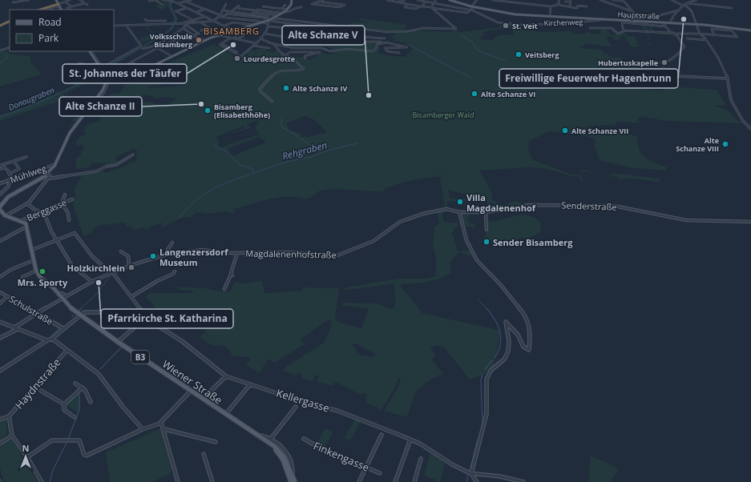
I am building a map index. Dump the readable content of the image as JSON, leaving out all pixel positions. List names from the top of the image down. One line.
{"streets":{"main road":["Hauptstraße","B3","Wiener Straße"],"street":["Kirchenweg","Mühlweg","Senderstraße","Berggasse","Magdalenenhofstraße","Schulstraße","Haydnstraße","Kellergasse","Finkengasse"]},"crossings":[["Hauptstraße","Kirchenweg"],["Senderstraße","Magdalenenhofstraße"],["Berggasse","B3"],["Magdalenenhofstraße","Schulstraße"],["Magdalenenhofstraße","Wiener Straße"],["Magdalenenhofstraße","Kellergasse"],["B3","Wiener Straße"]],"districts":["BISAMBERG"],"water":["Donaugraben","Rehgraben"],"parks":["Bisamberger Wald"],"places":["Freiwillige Feuerwehr Hagenbrunn","St. Veit","Volksschule Bisamberg","St. Johannes der Täufer","Veitsberg","Lourdesgrotte","Hubertuskapelle","Alte Schanze IV","Alte Schanze VI","Alte Schanze V","Alte Schanze II","Bisamberg (Elisabethhöhe)","Alte Schanze VII","Alte Schanze VIII","Villa Magdalenenhof","Sender Bisamberg","Langenzersdorf Museum","Holzkirchlein","Mrs. Sporty","Pfarrkirche St. Katharina"],"legend":["Road","Park"],"north":"top"}
